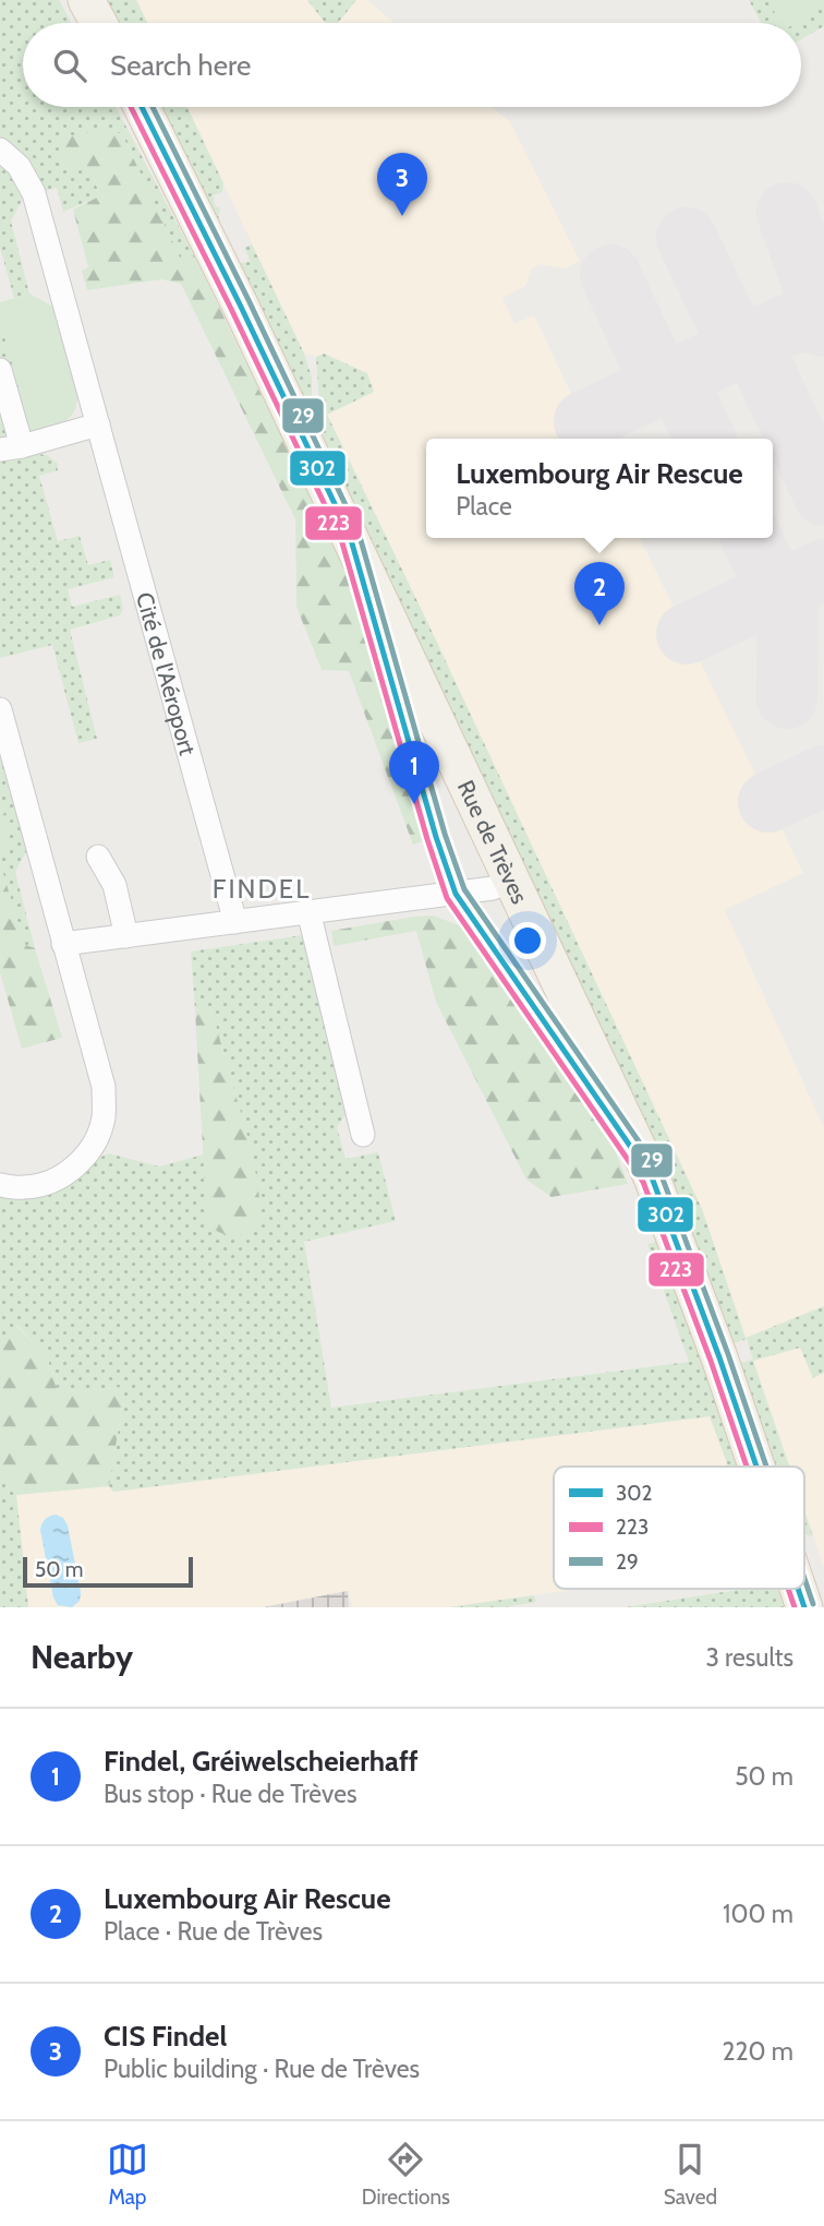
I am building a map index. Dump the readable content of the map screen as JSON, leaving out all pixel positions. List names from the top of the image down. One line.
{"streets":{"main road":["Rue de Trèves"],"street":["Cité de l'Aéroport"]},"districts":["FINDEL"],"lines":["transit line 302","transit line 223","transit line 29"],"legend":["302","223","29"],"scale_bar":"50 m","page":{"search":"Search here","pins":["3","2","1"],"popup":["Luxembourg Air Rescue","Place"],"scale":"50 m","heading":["Nearby","3 results"],"list":[{"mark":"1","name":"Findel, Gréiwelscheierhaff","note":"Bus stop · Rue de Trèves","value":"50 m"},{"mark":"2","name":"Luxembourg Air Rescue","note":"Place · Rue de Trèves","value":"100 m"},{"mark":"3","name":"CIS Findel","note":"Public building · Rue de Trèves","value":"220 m"}],"nav":["Map","Directions","Saved"]}}
